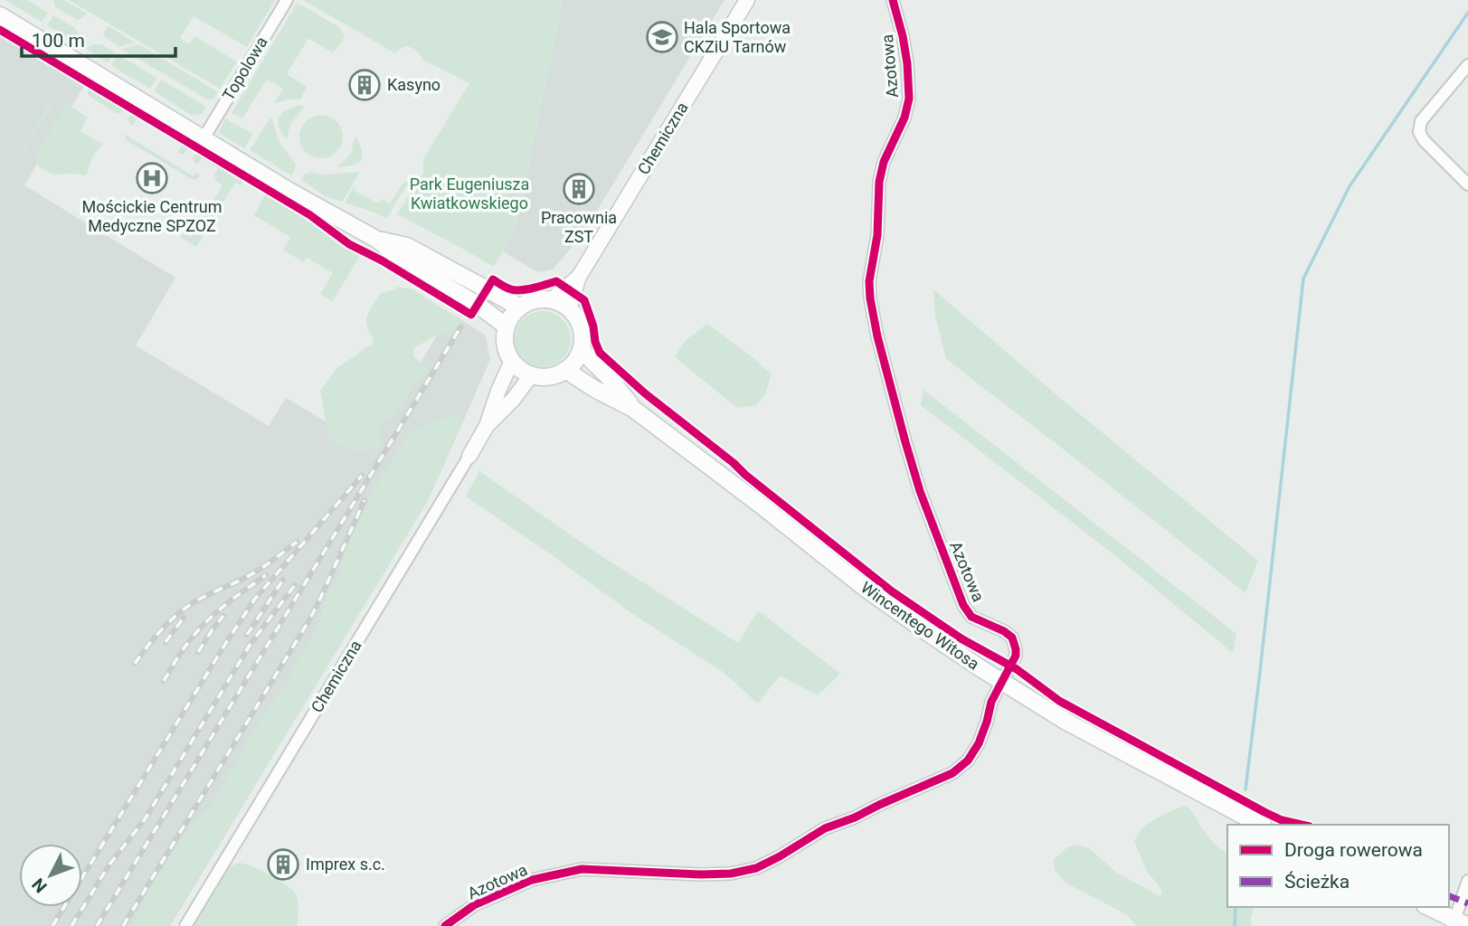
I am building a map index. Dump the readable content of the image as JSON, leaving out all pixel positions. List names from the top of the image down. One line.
{"streets":{"main road":["Wincentego Witosa"],"street":["Azotowa","Topolowa","Chemiczna"]},"crossings":[["Azotowa","Wincentego Witosa"],["Chemiczna","Wincentego Witosa"]],"parks":["Park Eugeniusza Kwiatkowskiego"],"places":{"school or university":["Hala Sportowa CKZiU Tarnów"],"building":["Kasyno","Pracownia ZST","Imprex s.c."],"hospital":["Mościckie Centrum Medyczne SPZOZ"]},"legend":["Droga rowerowa","Ścieżka"],"scale_bar":"100 m","north":"bottom left"}
